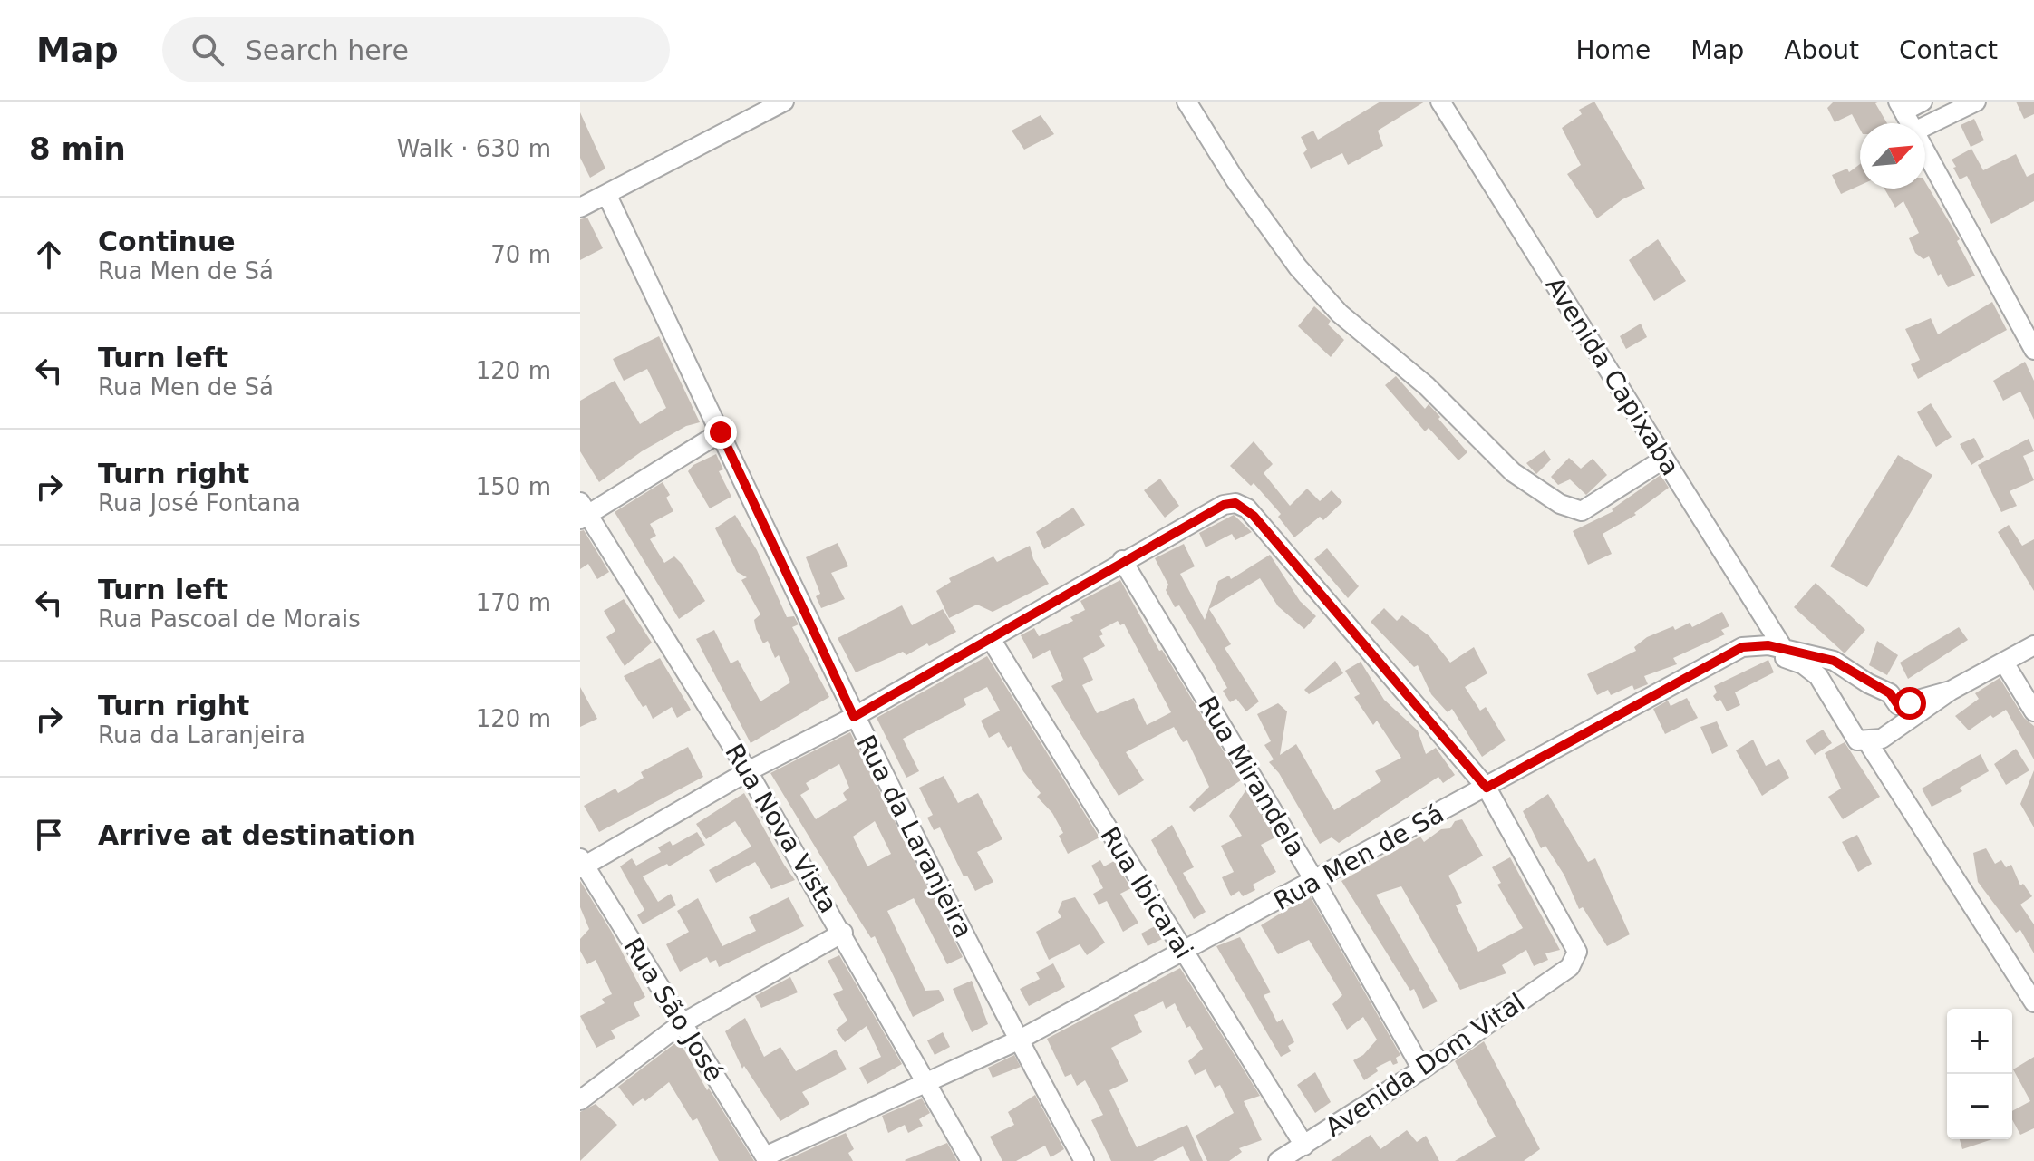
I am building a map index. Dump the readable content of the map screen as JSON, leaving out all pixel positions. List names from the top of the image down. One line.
{"streets":{"street":["Avenida Capixaba","Rua Mirandela","Rua Nova Vista","Rua da Laranjeira","Rua Men de Sá","Rua Ibicarai","Rua São José","Avenida Dom Vital"]},"crossings":[["Rua Mirandela","Rua Men de Sá"],["Rua Mirandela","Avenida Dom Vital"],["Rua Nova Vista","Rua Men de Sá"],["Rua da Laranjeira","Rua Men de Sá"],["Rua Men de Sá","Rua Ibicarai"],["Rua Men de Sá","Rua São José"],["Rua Men de Sá","Avenida Dom Vital"],["Rua Ibicarai","Avenida Dom Vital"]],"north":"top right","page":{"header":"Map","search":"Search here","nav":["Home","Map","About","Contact"],"heading":["8 min","Walk · 630 m"],"list":[["Continue","Rua Men de Sá","70 m"],["Turn left","Rua Men de Sá","120 m"],["Turn right","Rua José Fontana","150 m"],["Turn left","Rua Pascoal de Morais","170 m"],["Turn right","Rua da Laranjeira","120 m"],"Arrive at destination"],"map_buttons":["+","−"]}}
